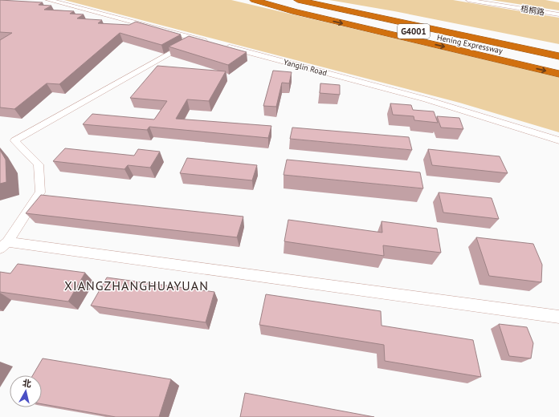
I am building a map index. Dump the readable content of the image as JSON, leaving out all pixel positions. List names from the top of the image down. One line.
{"streets":{"highway":["G4001","Hening Expressway"],"street":["梧桐路","Yanglin Road"]},"districts":["XIANGZHANGHUAYUAN"],"north":"top"}
